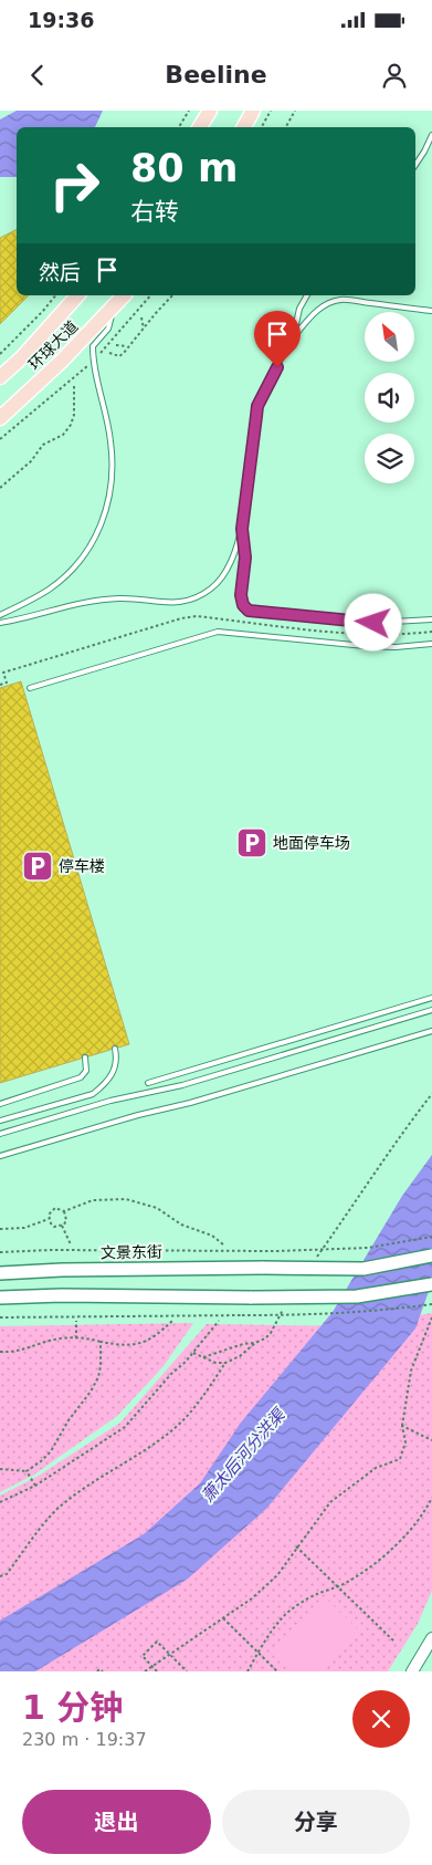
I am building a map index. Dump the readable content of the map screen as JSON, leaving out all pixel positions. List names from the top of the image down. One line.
{"streets":{"main road":["环球大道","文景东街"]},"water":["萧太后河分洪渠"],"places":{"parking":["地面停车场","停车楼"]},"north":"top left","page":{"status":"19:36","header":"Beeline","turn":["80 m","右转"],"then":"然后","heading":["1 分钟","230 m · 19:37"],"buttons":["退出","分享"]}}
